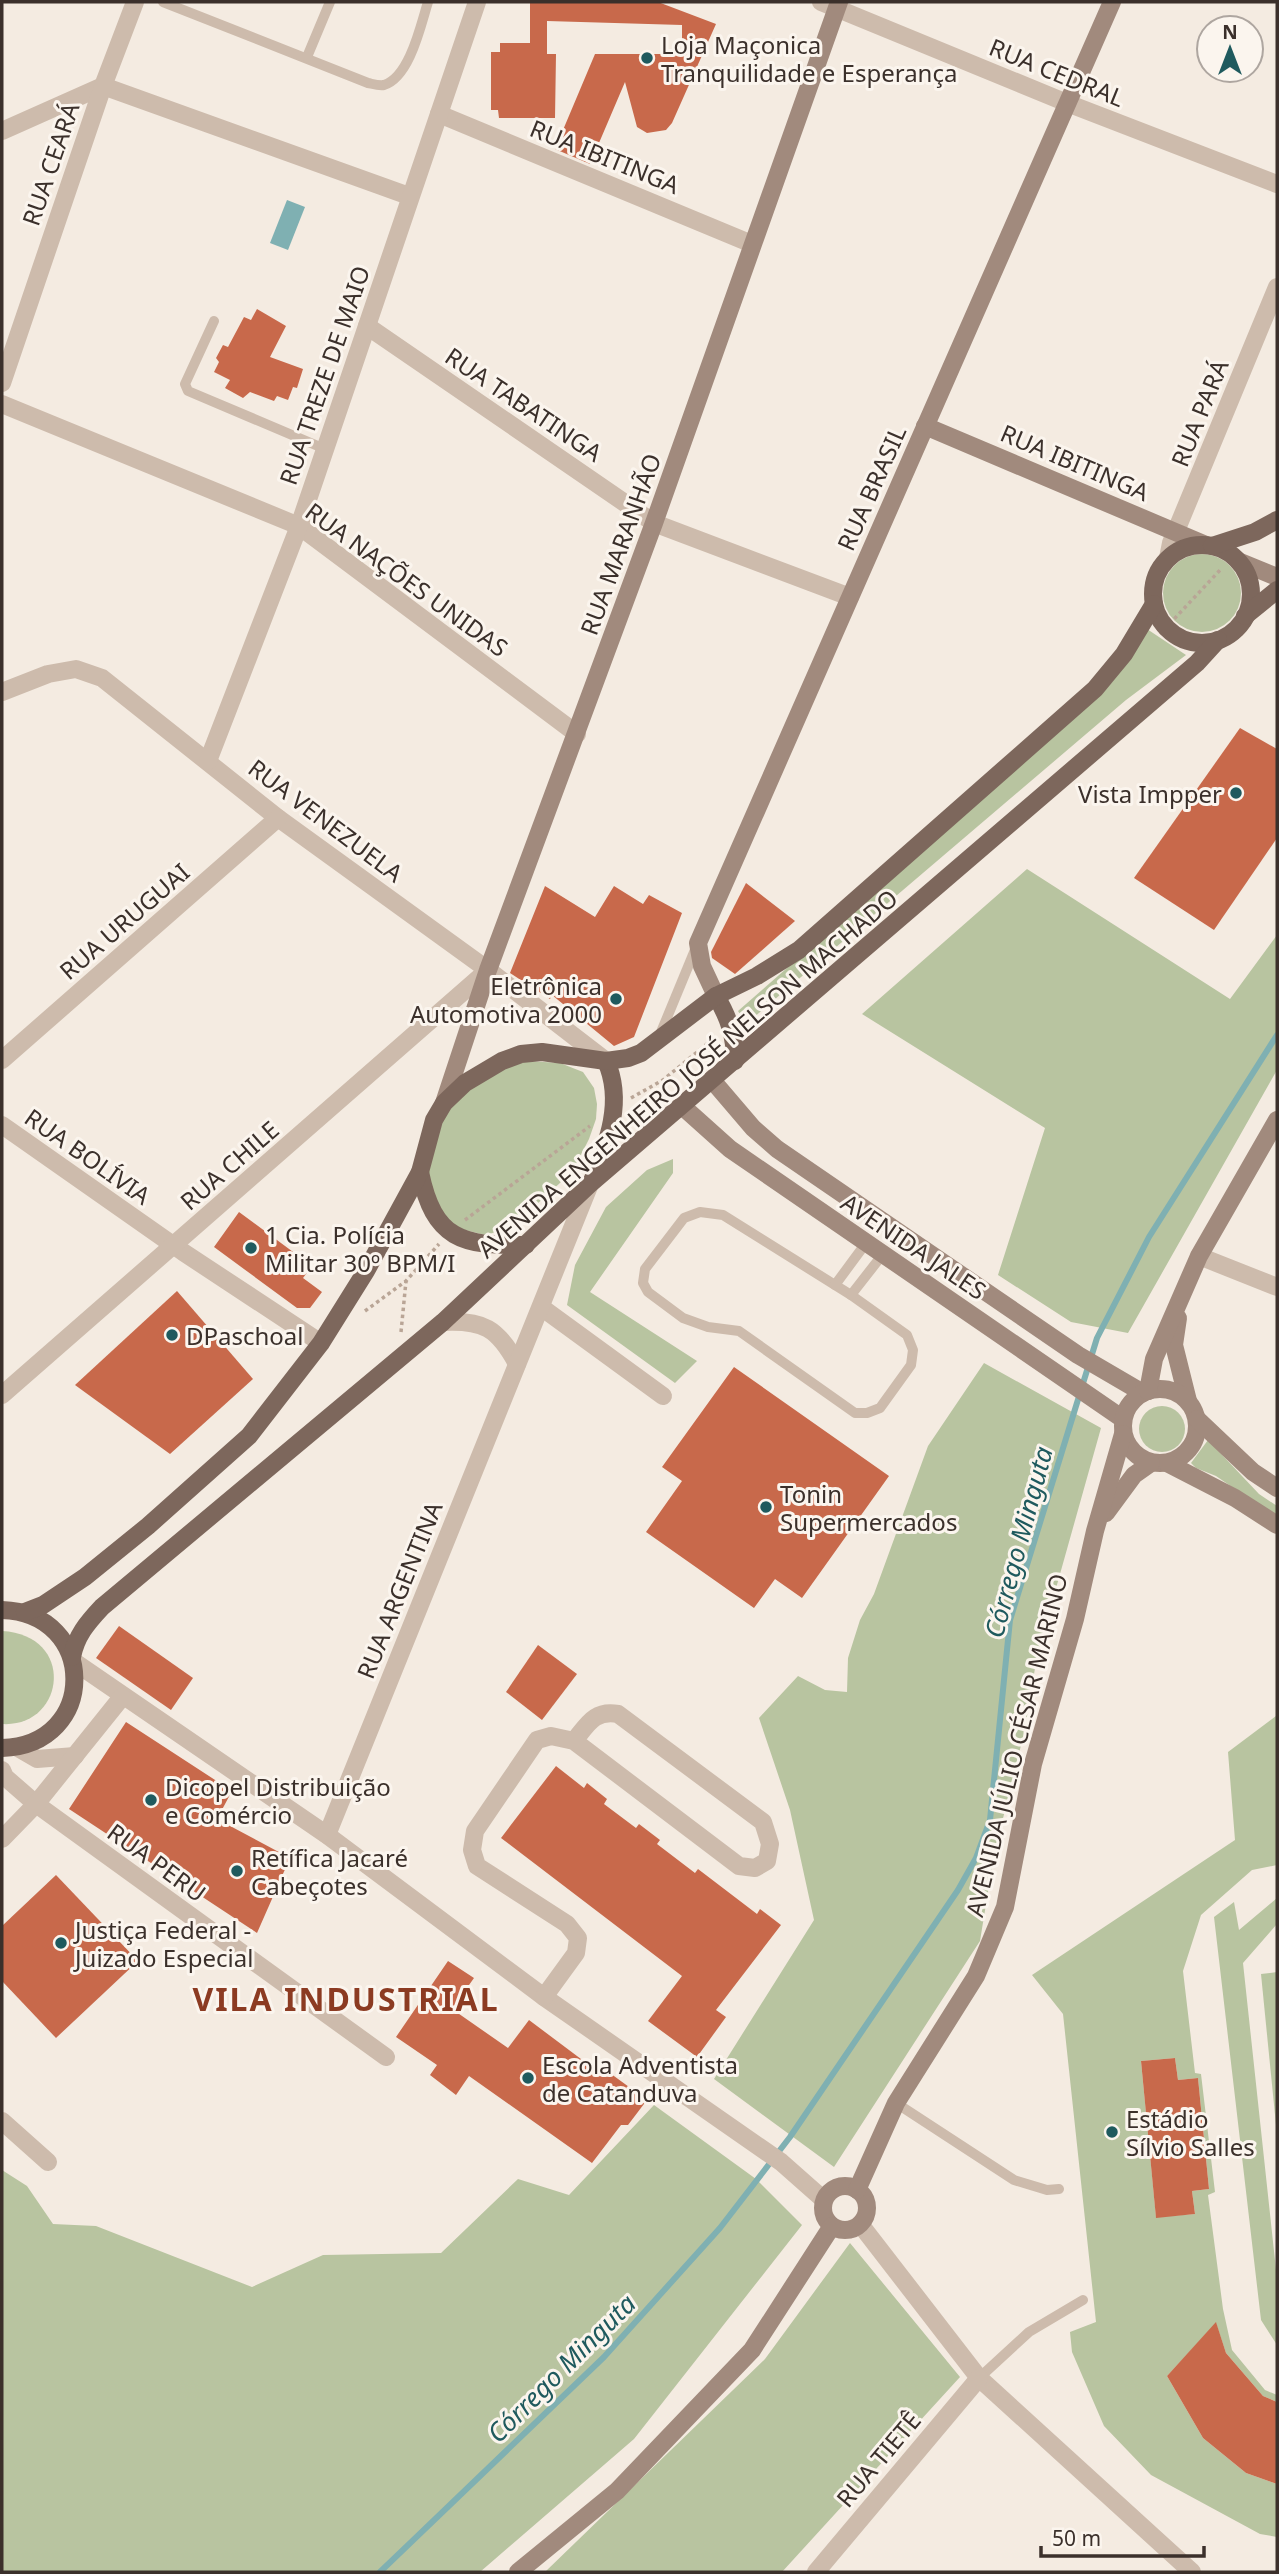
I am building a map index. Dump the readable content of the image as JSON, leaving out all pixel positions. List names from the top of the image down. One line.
{"streets":{"main road":["AVENIDA ENGENHEIRO JOSÉ NELSON MACHADO"],"street":["RUA CEDRAL","RUA IBITINGA","RUA CEARÁ","RUA TREZE DE MAIO","RUA TABATINGA","RUA PARÁ","RUA BRASIL","RUA MARANHÃO","RUA NAÇÕES UNIDAS","RUA VENEZUELA","RUA URUGUAI","RUA BOLÍVIA","RUA CHILE","AVENIDA JALES","RUA ARGENTINA","AVENIDA JÚLIO CÉSAR MARINO","RUA PERU","RUA TIETÊ"]},"crossings":[["RUA CEDRAL","RUA BRASIL"],["RUA CEDRAL","RUA MARANHÃO"],["RUA IBITINGA","RUA TREZE DE MAIO"],["RUA IBITINGA","RUA PARÁ"],["RUA IBITINGA","RUA BRASIL"],["RUA IBITINGA","RUA MARANHÃO"],["RUA TREZE DE MAIO","RUA TABATINGA"],["RUA TREZE DE MAIO","RUA NAÇÕES UNIDAS"],["RUA TREZE DE MAIO","RUA VENEZUELA"],["RUA TABATINGA","RUA BRASIL"],["RUA TABATINGA","RUA MARANHÃO"],["RUA MARANHÃO","RUA NAÇÕES UNIDAS"],["RUA MARANHÃO","RUA VENEZUELA"],["RUA MARANHÃO","AVENIDA ENGENHEIRO JOSÉ NELSON MACHADO"],["RUA MARANHÃO","RUA CHILE"],["RUA VENEZUELA","RUA URUGUAI"],["RUA VENEZUELA","AVENIDA ENGENHEIRO JOSÉ NELSON MACHADO"],["RUA VENEZUELA","RUA CHILE"],["AVENIDA ENGENHEIRO JOSÉ NELSON MACHADO","RUA BOLÍVIA"],["AVENIDA ENGENHEIRO JOSÉ NELSON MACHADO","AVENIDA JALES"],["AVENIDA ENGENHEIRO JOSÉ NELSON MACHADO","RUA ARGENTINA"],["RUA BOLÍVIA","RUA CHILE"],["AVENIDA JALES","AVENIDA JÚLIO CÉSAR MARINO"]],"districts":["VILA INDUSTRIAL"],"water":["Córrego Minguta"],"places":["Loja Maçonica Tranquilidade e Esperança","Vista Impper","Eletrônica Automotiva 2000","1 Cia. Polícia Militar 30º BPM/I","DPaschoal","Tonin Supermercados","Dicopel Distribuição e Comércio","Retífica Jacaré Cabeçotes","Justiça Federal - Juizado Especial","Escola Adventista de Catanduva","Estádio Sílvio Salles"],"scale_bar":"50 m","north":"top"}
